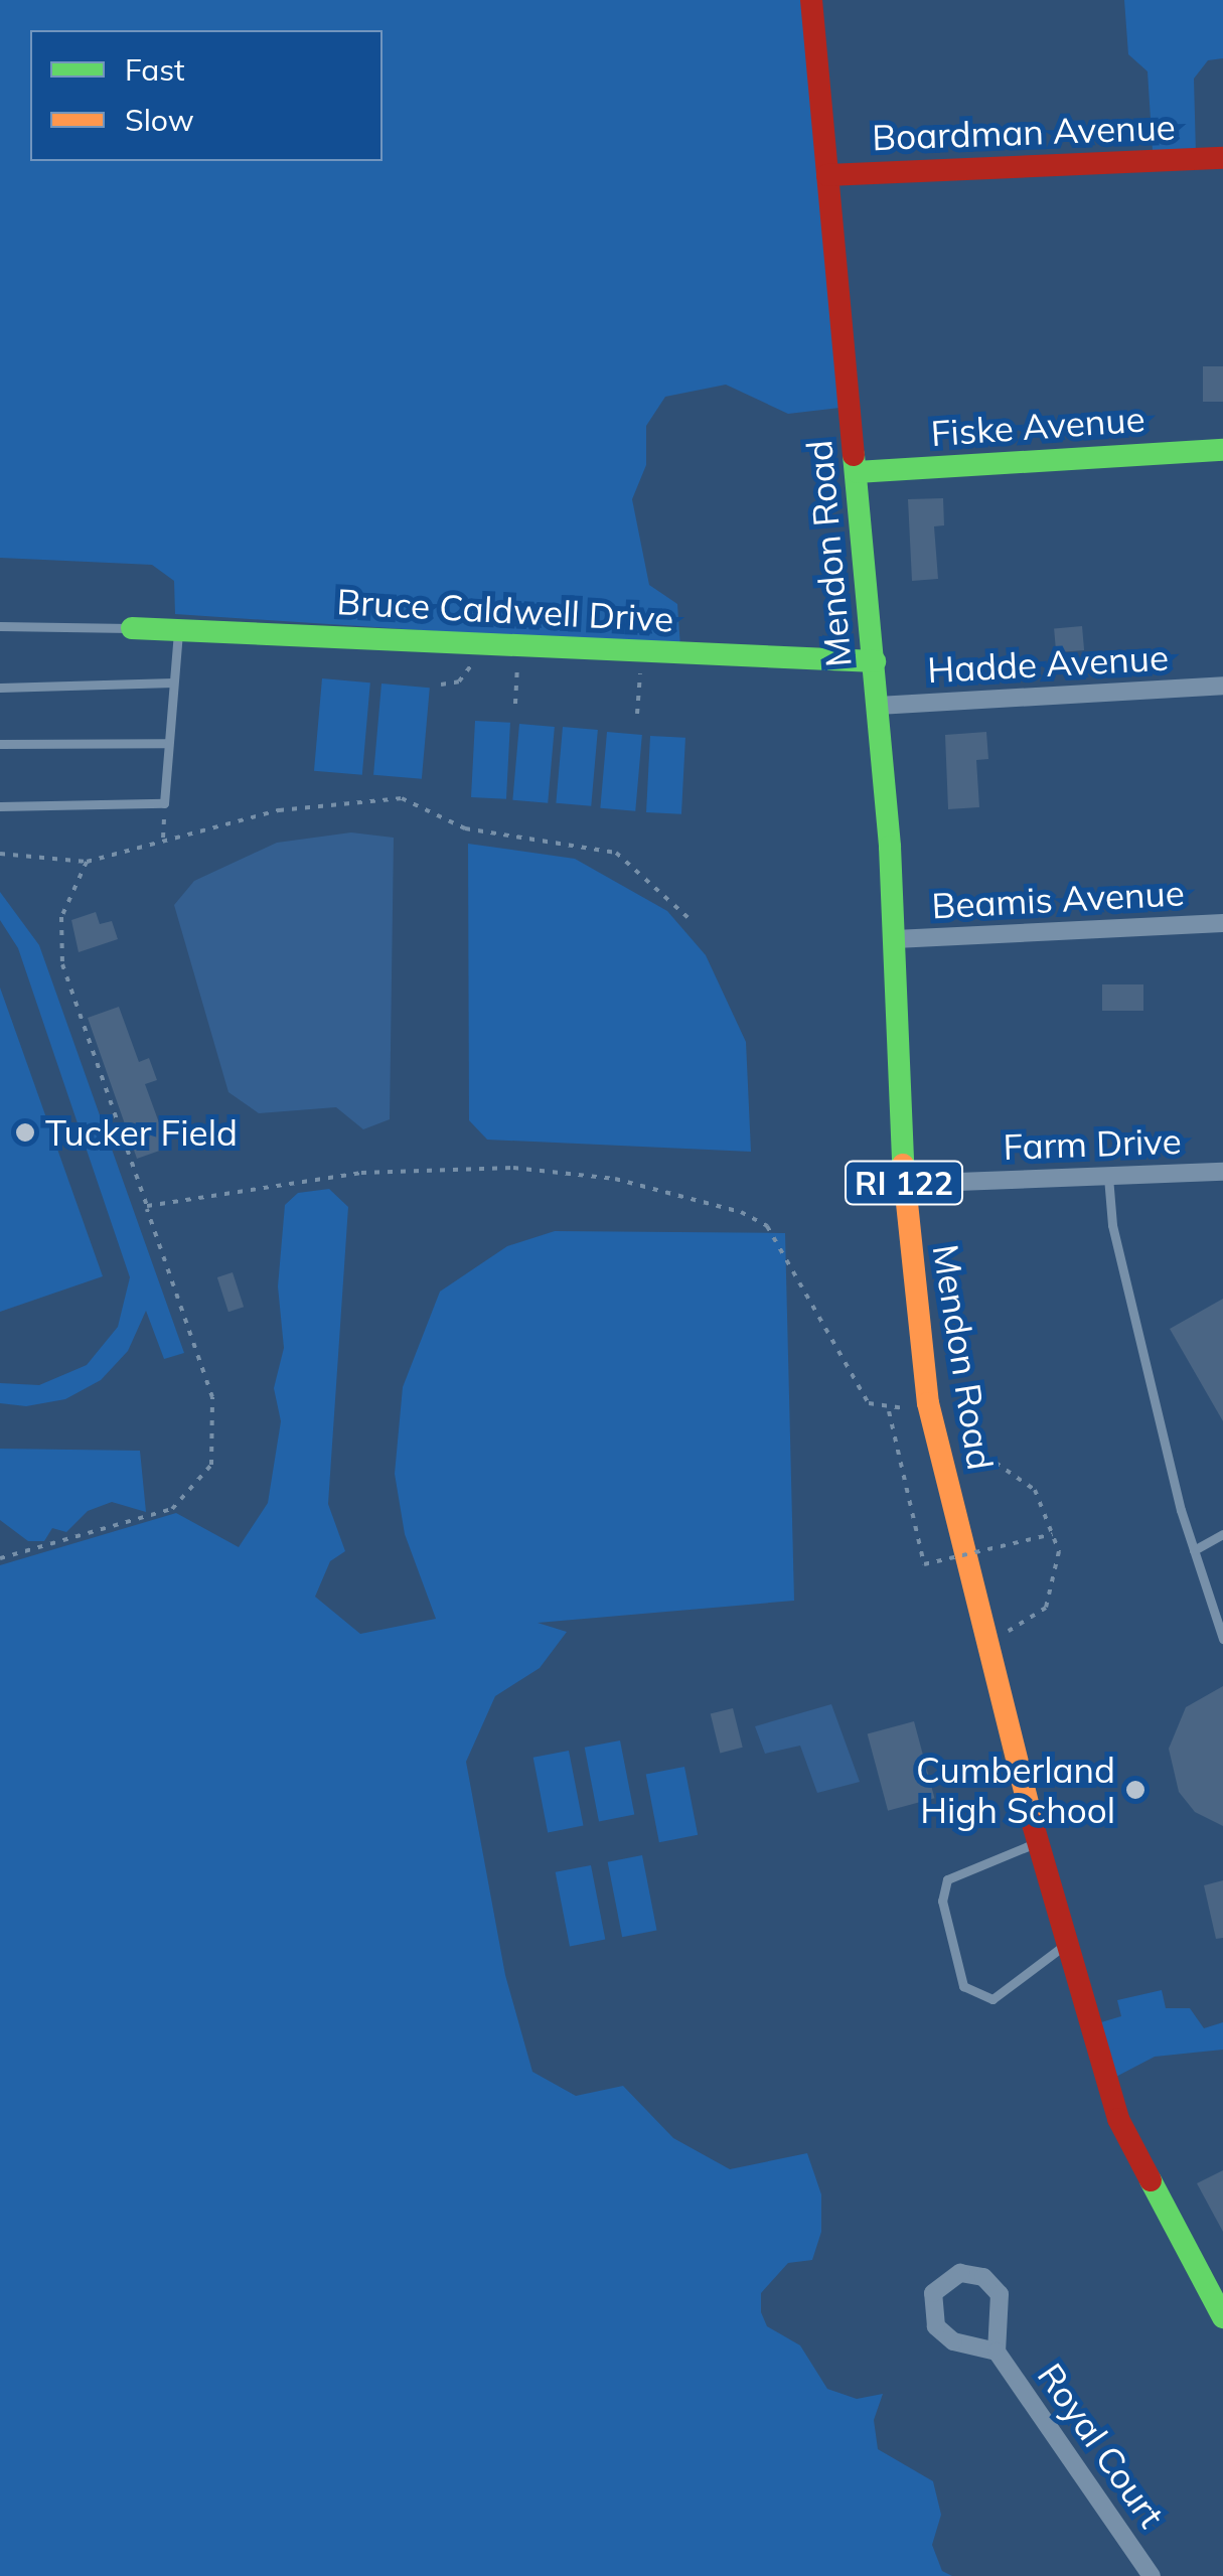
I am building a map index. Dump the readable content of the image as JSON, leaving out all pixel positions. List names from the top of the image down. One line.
{"streets":{"main road":["Boardman Avenue","Fiske Avenue","Mendon Road","Bruce Caldwell Drive","RI 122"],"street":["Hadde Avenue","Beamis Avenue","Farm Drive","Royal Court"]},"crossings":[["Boardman Avenue","Mendon Road"],["Fiske Avenue","Mendon Road"],["Mendon Road","Bruce Caldwell Drive"],["Mendon Road","Hadde Avenue"],["Mendon Road","Beamis Avenue"],["Mendon Road","Farm Drive"]],"places":["Tucker Field","Cumberland High School"],"legend":["Fast","Slow"]}
